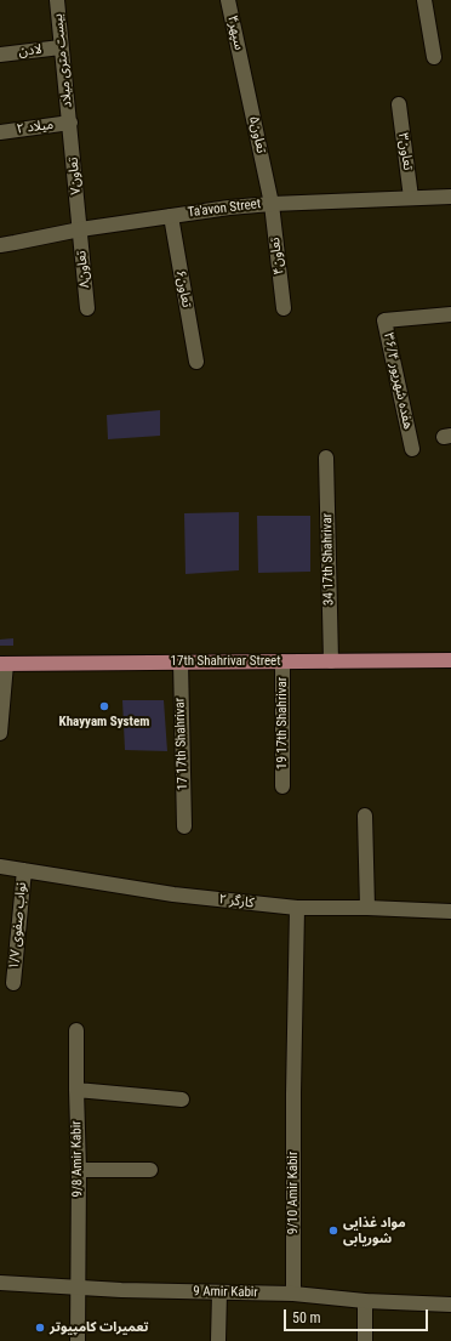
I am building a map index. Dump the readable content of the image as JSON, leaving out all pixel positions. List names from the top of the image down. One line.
{"streets":{"main road":["17th Shahrivar Street"],"street":["سپهر۴","لادن","بیست متری میلاد","میلاد ۲","تعاون۵","تعاون۳","تعاون۷","Ta'avon Street","تعاون۴","تعاون۸","تعاون۶","هفده شهریور ۳۶/۴","34 17th Shahrivar","19 17th Shahrivar","17 17th Shahrivar","کارگر ۲","نواب صفوی ۱/۷","9/8 Amir Kabir","9/10 Amir Kabir","9 Amir Kabir"]},"crossings":[["سپهر۴","تعاون۵"],["لادن","بیست متری میلاد"],["بیست متری میلاد","میلاد ۲"],["بیست متری میلاد","تعاون۷"],["میلاد ۲","تعاون۷"],["تعاون۵","Ta'avon Street"],["تعاون۵","تعاون۴"],["تعاون۳","Ta'avon Street"],["تعاون۷","Ta'avon Street"],["تعاون۷","تعاون۸"],["Ta'avon Street","تعاون۴"],["Ta'avon Street","تعاون۸"],["Ta'avon Street","تعاون۶"],["34 17th Shahrivar","17th Shahrivar Street"],["17th Shahrivar Street","19 17th Shahrivar"],["17th Shahrivar Street","17 17th Shahrivar"],["کارگر ۲","نواب صفوی ۱/۷"],["کارگر ۲","9/10 Amir Kabir"],["9/8 Amir Kabir","9 Amir Kabir"],["9/10 Amir Kabir","9 Amir Kabir"]],"places":["Khayyam System","مواد غذایی شوریابی","تعمیرات کامپیوتر"],"scale_bar":"50 m"}
